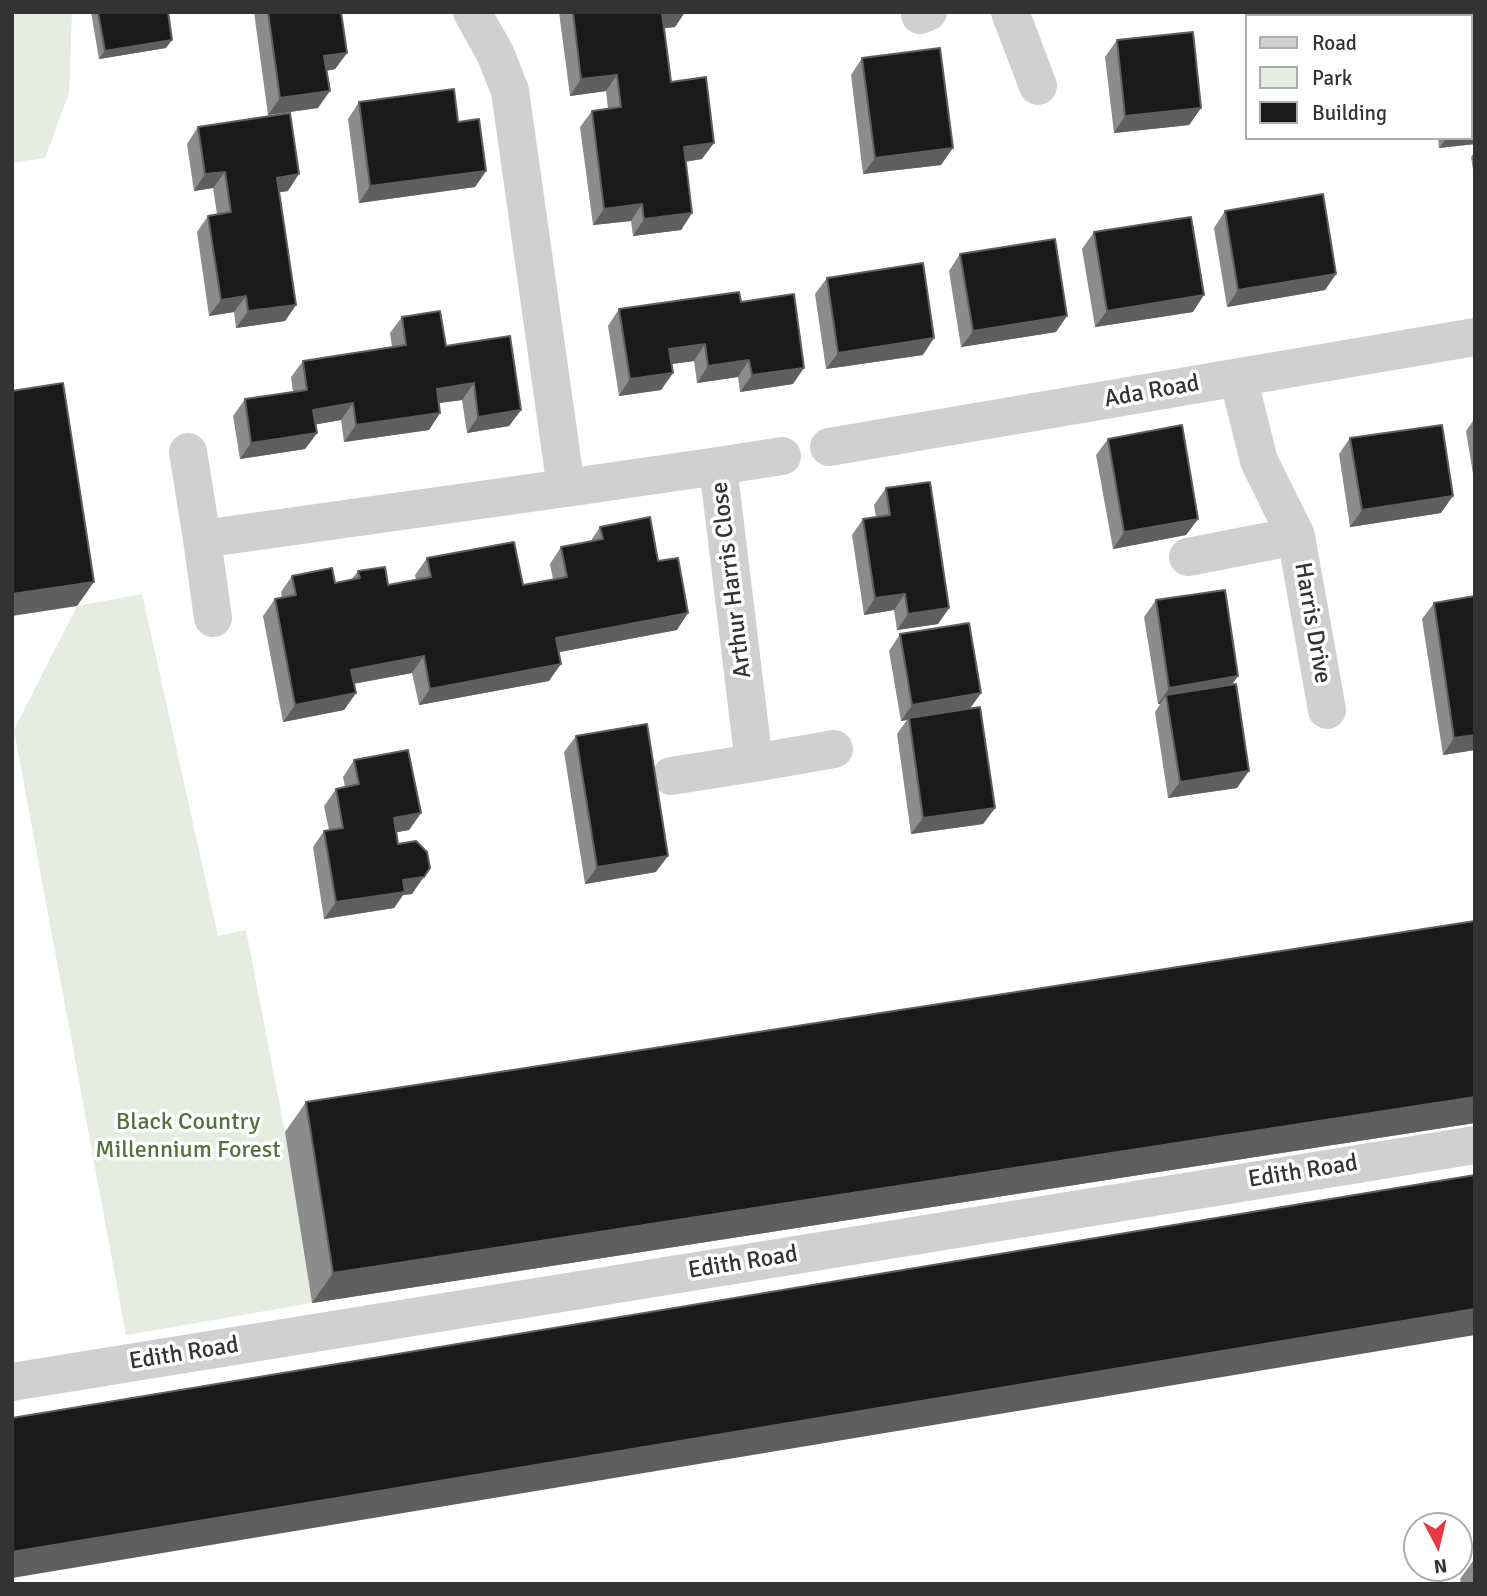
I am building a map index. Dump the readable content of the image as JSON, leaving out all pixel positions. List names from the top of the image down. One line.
{"streets":{"street":["Ada Road","Arthur Harris Close","Harris Drive","Edith Road"]},"crossings":[["Ada Road","Harris Drive"]],"parks":["Black Country Millennium Forest"],"legend":["Road","Park","Building"],"north":"bottom"}
